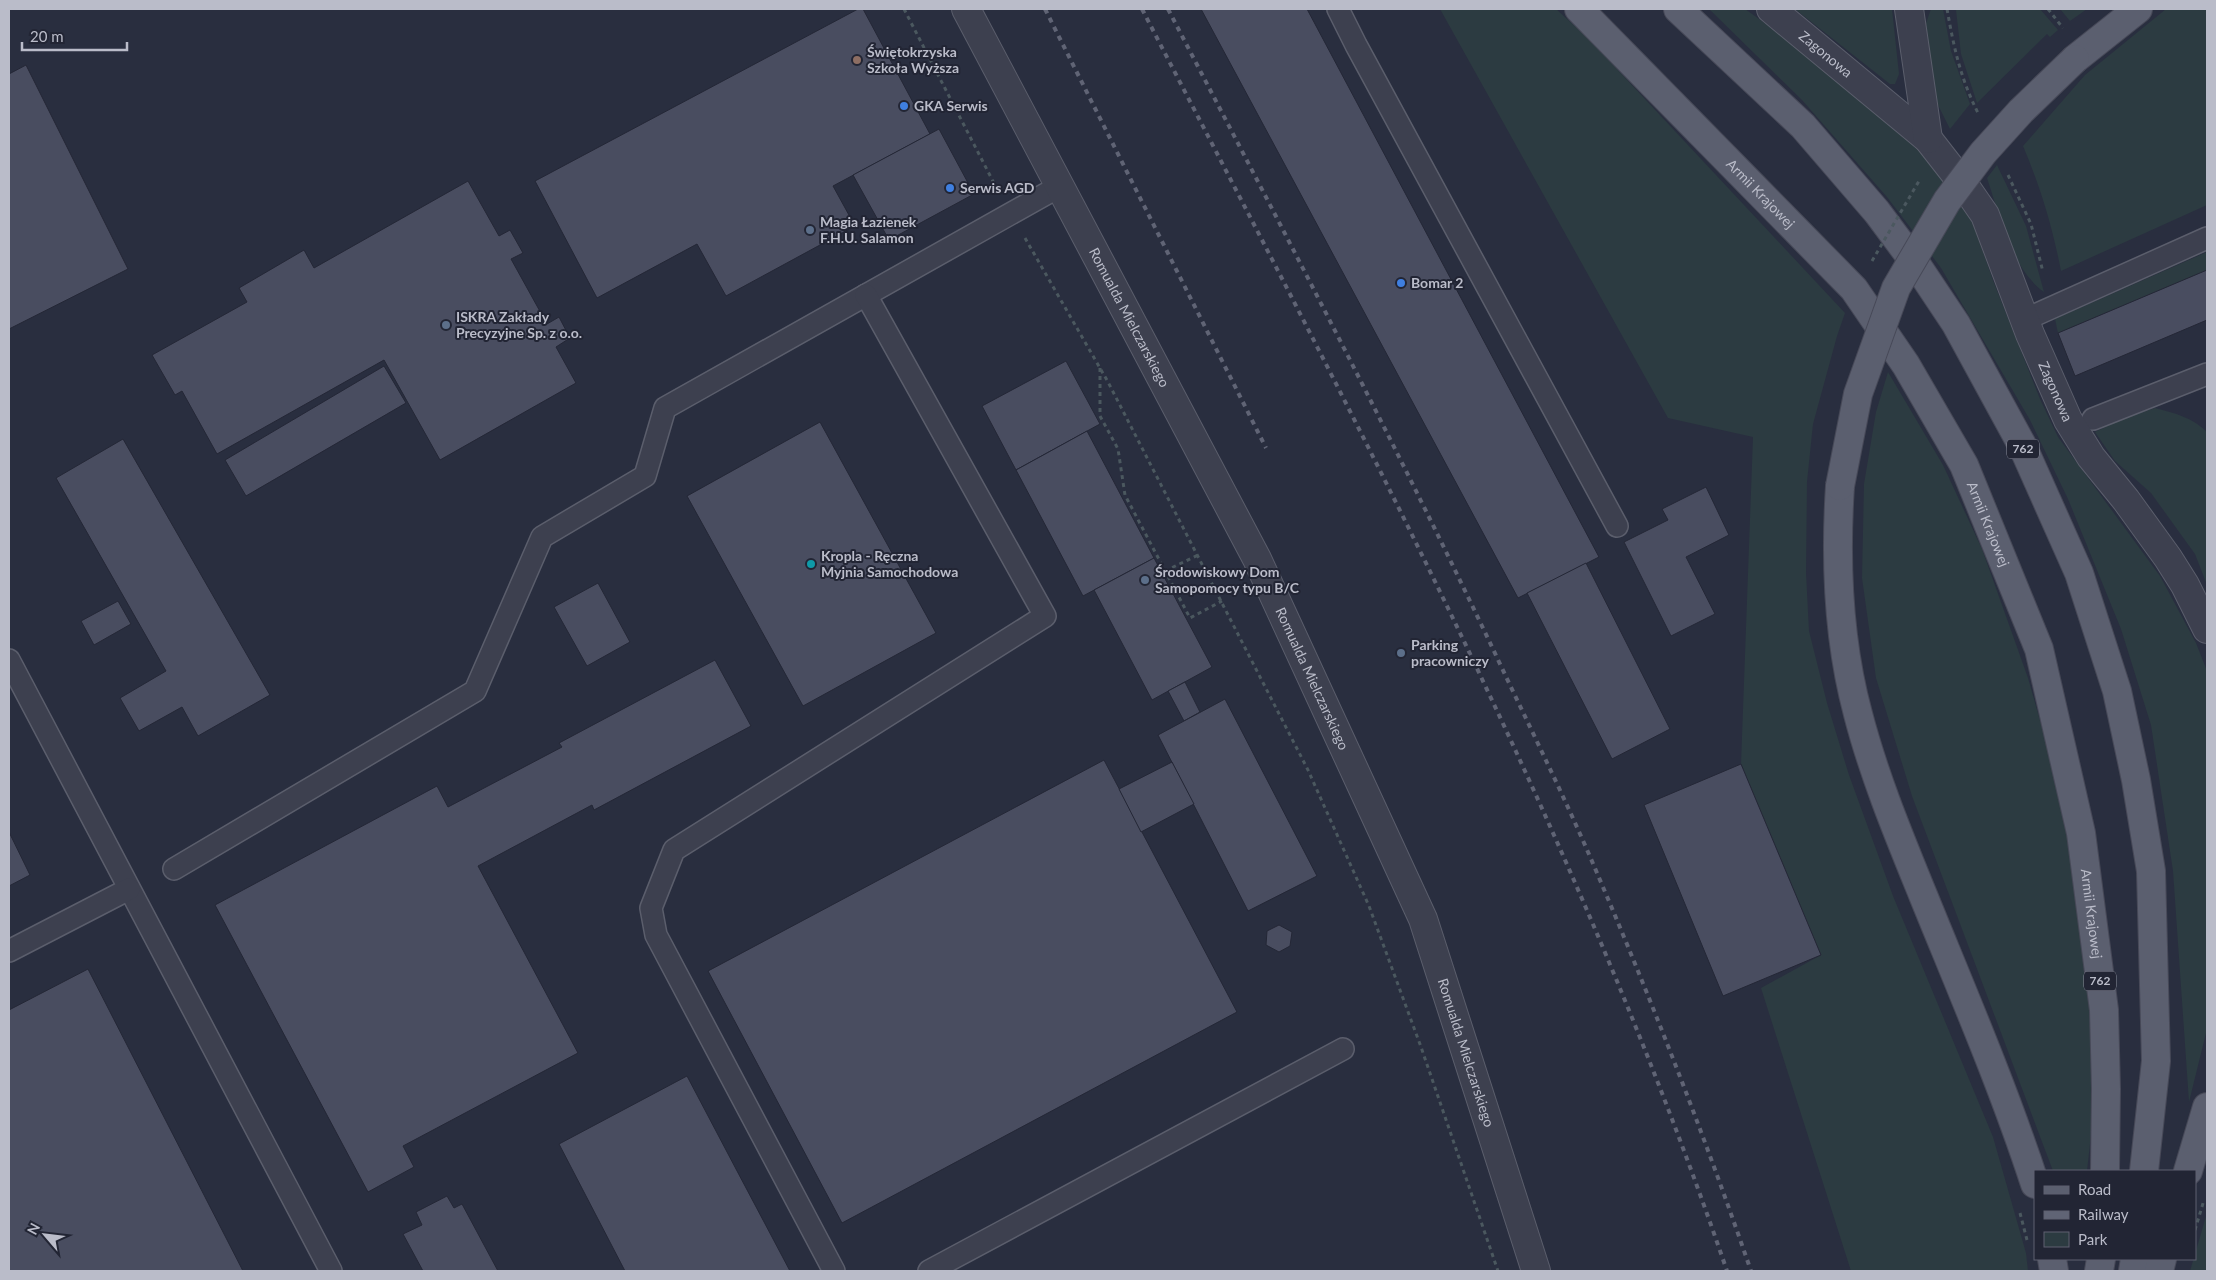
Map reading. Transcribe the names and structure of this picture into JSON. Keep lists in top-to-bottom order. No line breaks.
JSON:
{"streets":{"main road":["Armii Krajowej","762"],"street":["Zagonowa","Romualda Mielczarskiego"]},"places":["Świętokrzyska Szkoła Wyższa","GKA Serwis","Serwis AGD","Magia Łazienek F.H.U. Salamon","Bomar 2","ISKRA Zakłady Precyzyjne Sp. z o.o.","Kropla - Ręczna Myjnia Samochodowa","Środowiskowy Dom Samopomocy typu B/C","Parking pracowniczy"],"legend":["Road","Railway","Park"],"scale_bar":"20 m","north":"top left"}
